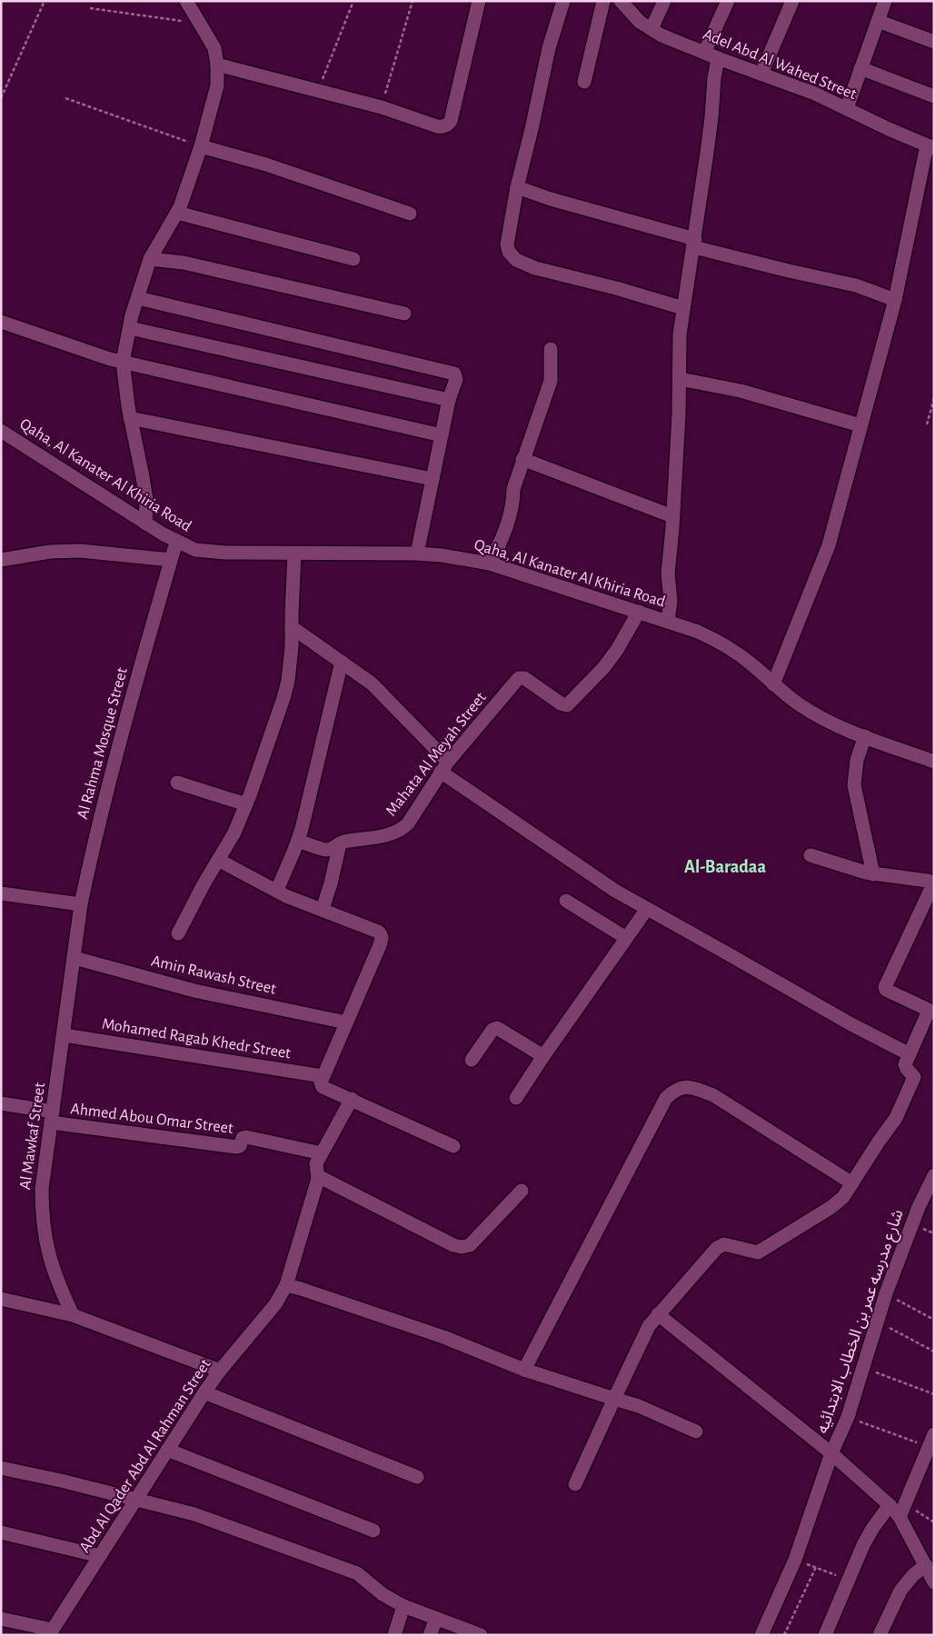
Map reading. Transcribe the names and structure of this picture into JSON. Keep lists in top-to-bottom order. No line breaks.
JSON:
{"streets":{"street":["Adel Abd Al Wahed Street","Qaha, Al Kanater Al Khiria Road","Al Rahma Mosque Street","Mahata Al Meyah Street","Amin Rawash Street","Mohamed Ragab Khedr Street","Ahmed Abou Omar Street","Al Mawkaf Street","شارع مدرسه عمر بن الخطاب الابتدائيه","Abd Al Qader Abd Al Rahman Street"]},"crossings":[["Qaha, Al Kanater Al Khiria Road","Al Rahma Mosque Street"],["Qaha, Al Kanater Al Khiria Road","Mahata Al Meyah Street"],["Al Rahma Mosque Street","Amin Rawash Street"],["Al Rahma Mosque Street","Al Mawkaf Street"],["Amin Rawash Street","Al Mawkaf Street"],["Mohamed Ragab Khedr Street","Al Mawkaf Street"],["Ahmed Abou Omar Street","Al Mawkaf Street"],["Ahmed Abou Omar Street","Abd Al Qader Abd Al Rahman Street"]],"districts":["Al-Baradaa"]}
